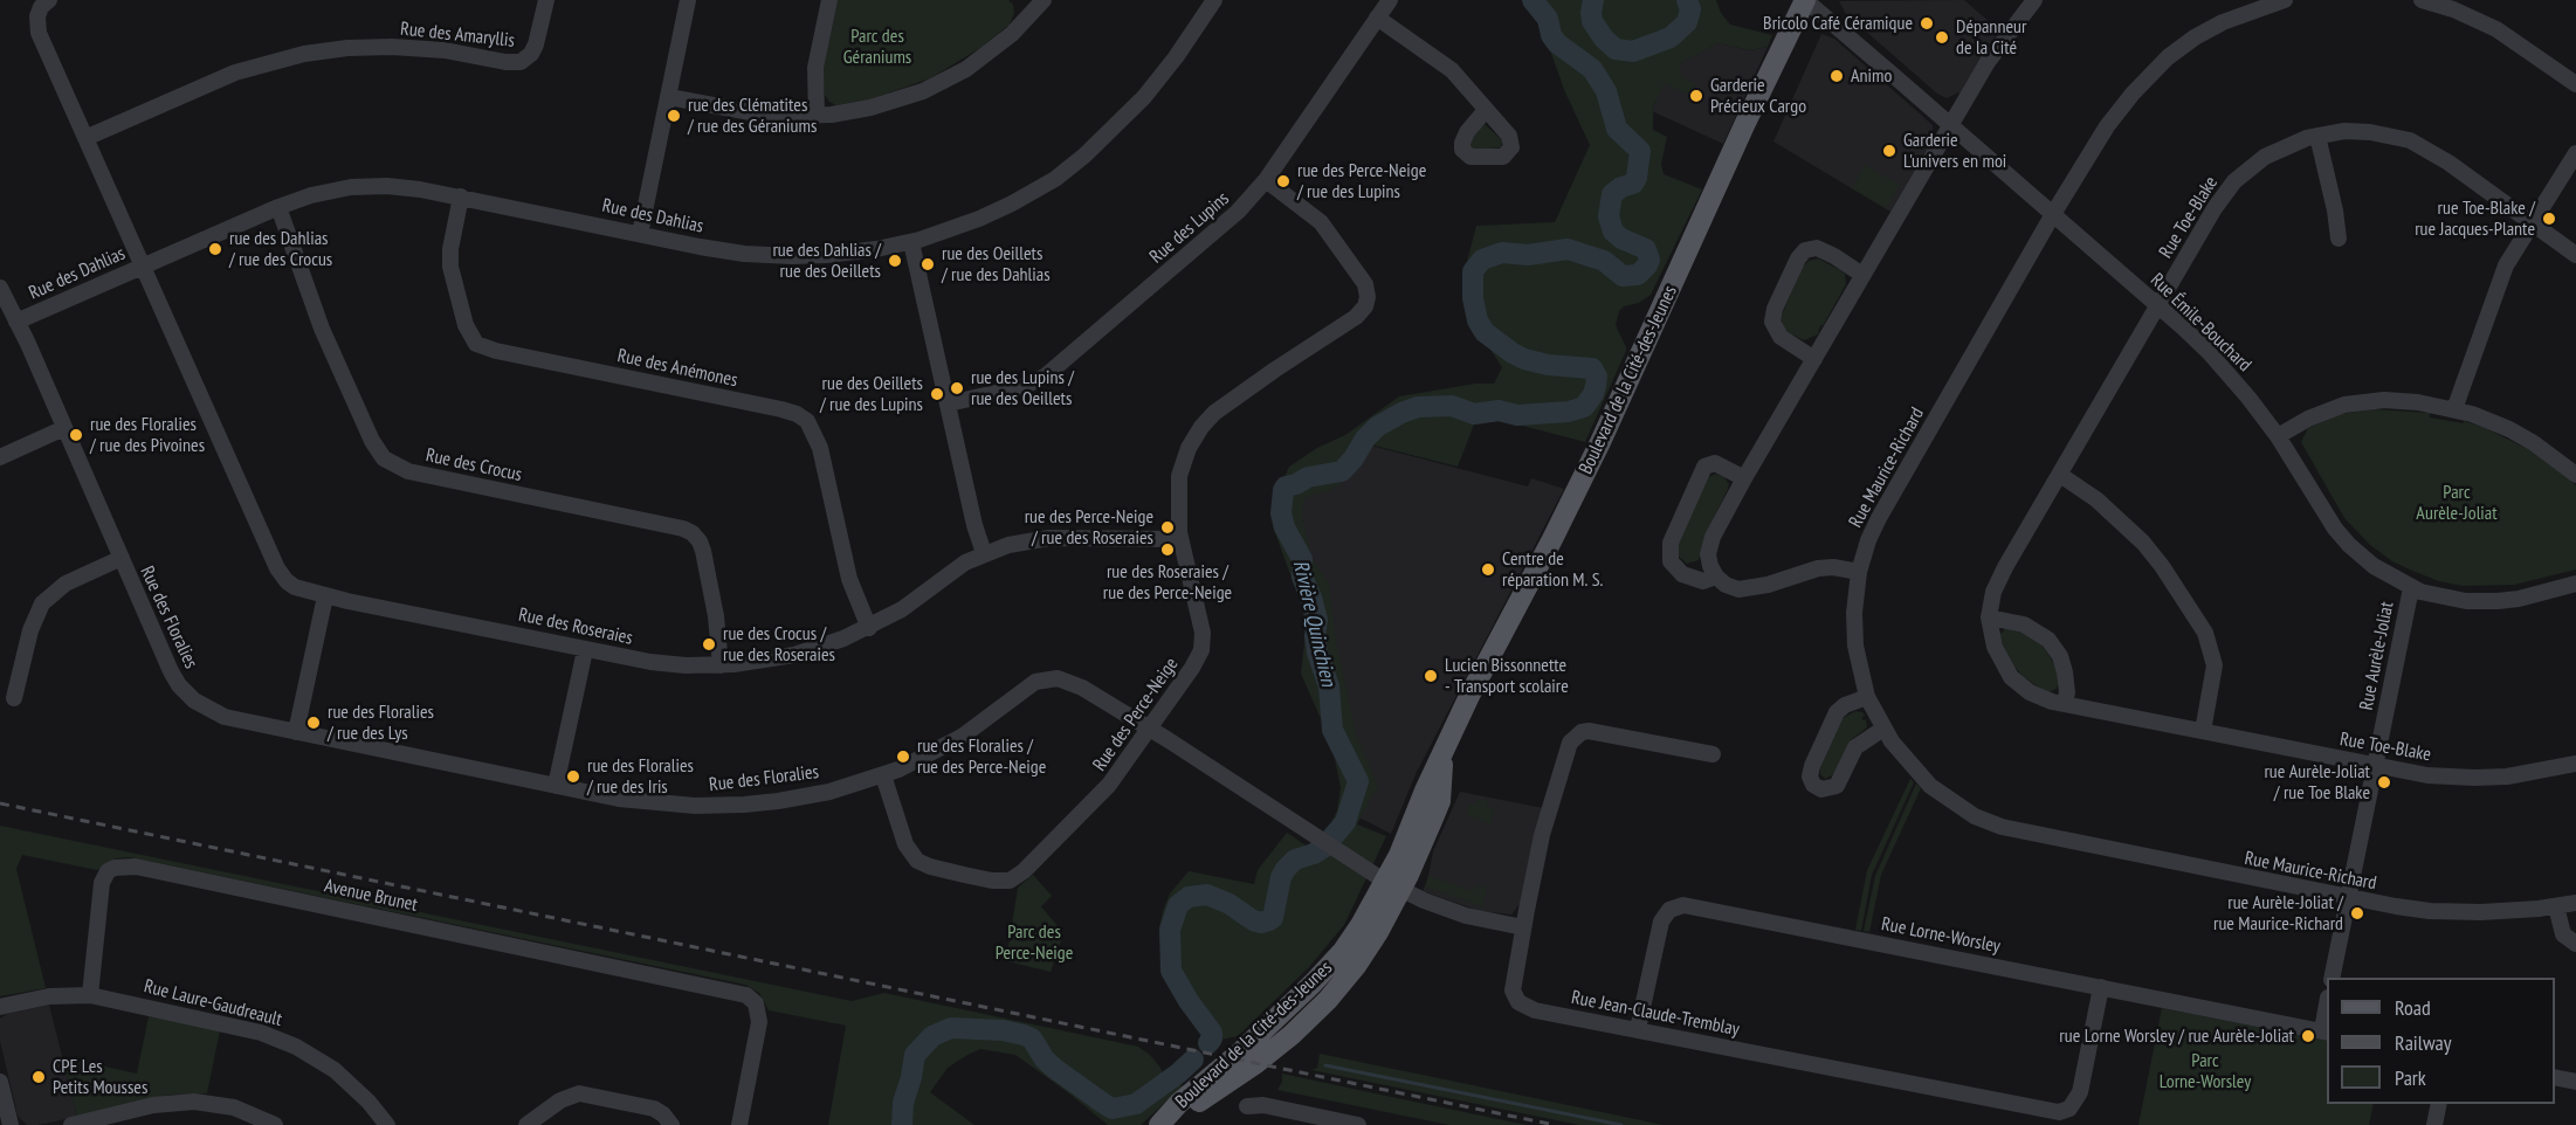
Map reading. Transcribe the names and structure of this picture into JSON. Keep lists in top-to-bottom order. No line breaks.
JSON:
{"streets":{"main road":["Boulevard de la Cité-des-Jeunes"],"street":["Rue des Amaryllis","Rue des Dahlias","Rue Toe-Blake","Rue des Lupins","Rue Émile-Bouchard","Rue des Anémones","Rue des Crocus","Rue Maurice-Richard","Rue des Floralies","Rue des Roseraies","Rue Aurèle-Joliat","Rue des Perce-Neige","Avenue Brunet","Rue Lorne-Worsley","Rue Laure-Gaudreault","Rue Jean-Claude-Tremblay"]},"crossings":[["Rue des Amaryllis","Rue des Roseraies"],["Rue des Dahlias","Rue des Anémones"],["Rue des Dahlias","Rue des Crocus"],["Rue des Dahlias","Rue des Floralies"],["Rue des Dahlias","Rue des Roseraies"],["Rue Toe-Blake","Rue Émile-Bouchard"],["Rue Toe-Blake","Rue Aurèle-Joliat"],["Rue des Lupins","Rue des Perce-Neige"],["Rue Émile-Bouchard","Boulevard de la Cité-des-Jeunes"],["Rue Émile-Bouchard","Rue Maurice-Richard"],["Rue Émile-Bouchard","Rue Aurèle-Joliat"],["Rue des Anémones","Rue des Roseraies"],["Boulevard de la Cité-des-Jeunes","Rue des Floralies"],["Rue des Crocus","Rue des Roseraies"],["Rue Maurice-Richard","Rue Aurèle-Joliat"],["Rue des Floralies","Rue des Perce-Neige"],["Rue des Floralies","Rue Jean-Claude-Tremblay"],["Rue des Roseraies","Rue des Perce-Neige"],["Avenue Brunet","Rue Laure-Gaudreault"],["Rue Lorne-Worsley","Rue Jean-Claude-Tremblay"]],"water":["Rivière Quinchien"],"parks":["Parc des Géraniums","Parc Aurèle-Joliat","Parc des Perce-Neige","Parc Lorne-Worsley"],"places":["Bricolo Café Céramique","Dépanneur de la Cité","Animo","Garderie Précieux Cargo","rue des Clématites / rue des Géraniums","Garderie L'univers en moi","rue des Perce-Neige / rue des Lupins","rue Toe-Blake / rue Jacques-Plante","rue des Dahlias / rue des Crocus","rue des Dahlias / rue des Oeillets","rue des Oeillets / rue des Dahlias","rue des Lupins / rue des Oeillets","rue des Oeillets / rue des Lupins","rue des Floralies / rue des Pivoines","rue des Perce-Neige / rue des Roseraies","rue des Roseraies / rue des Perce-Neige","Centre de réparation M. S.","rue des Crocus / rue des Roseraies","Lucien Bissonnette - Transport scolaire","rue des Floralies / rue des Lys","rue des Floralies / rue des Perce-Neige","rue des Floralies / rue des Iris","rue Aurèle-Joliat / rue Toe Blake","rue Aurèle-Joliat / rue Maurice-Richard","rue Lorne Worsley / rue Aurèle-Joliat","CPE Les Petits Mousses"],"legend":["Road","Railway","Park"]}
